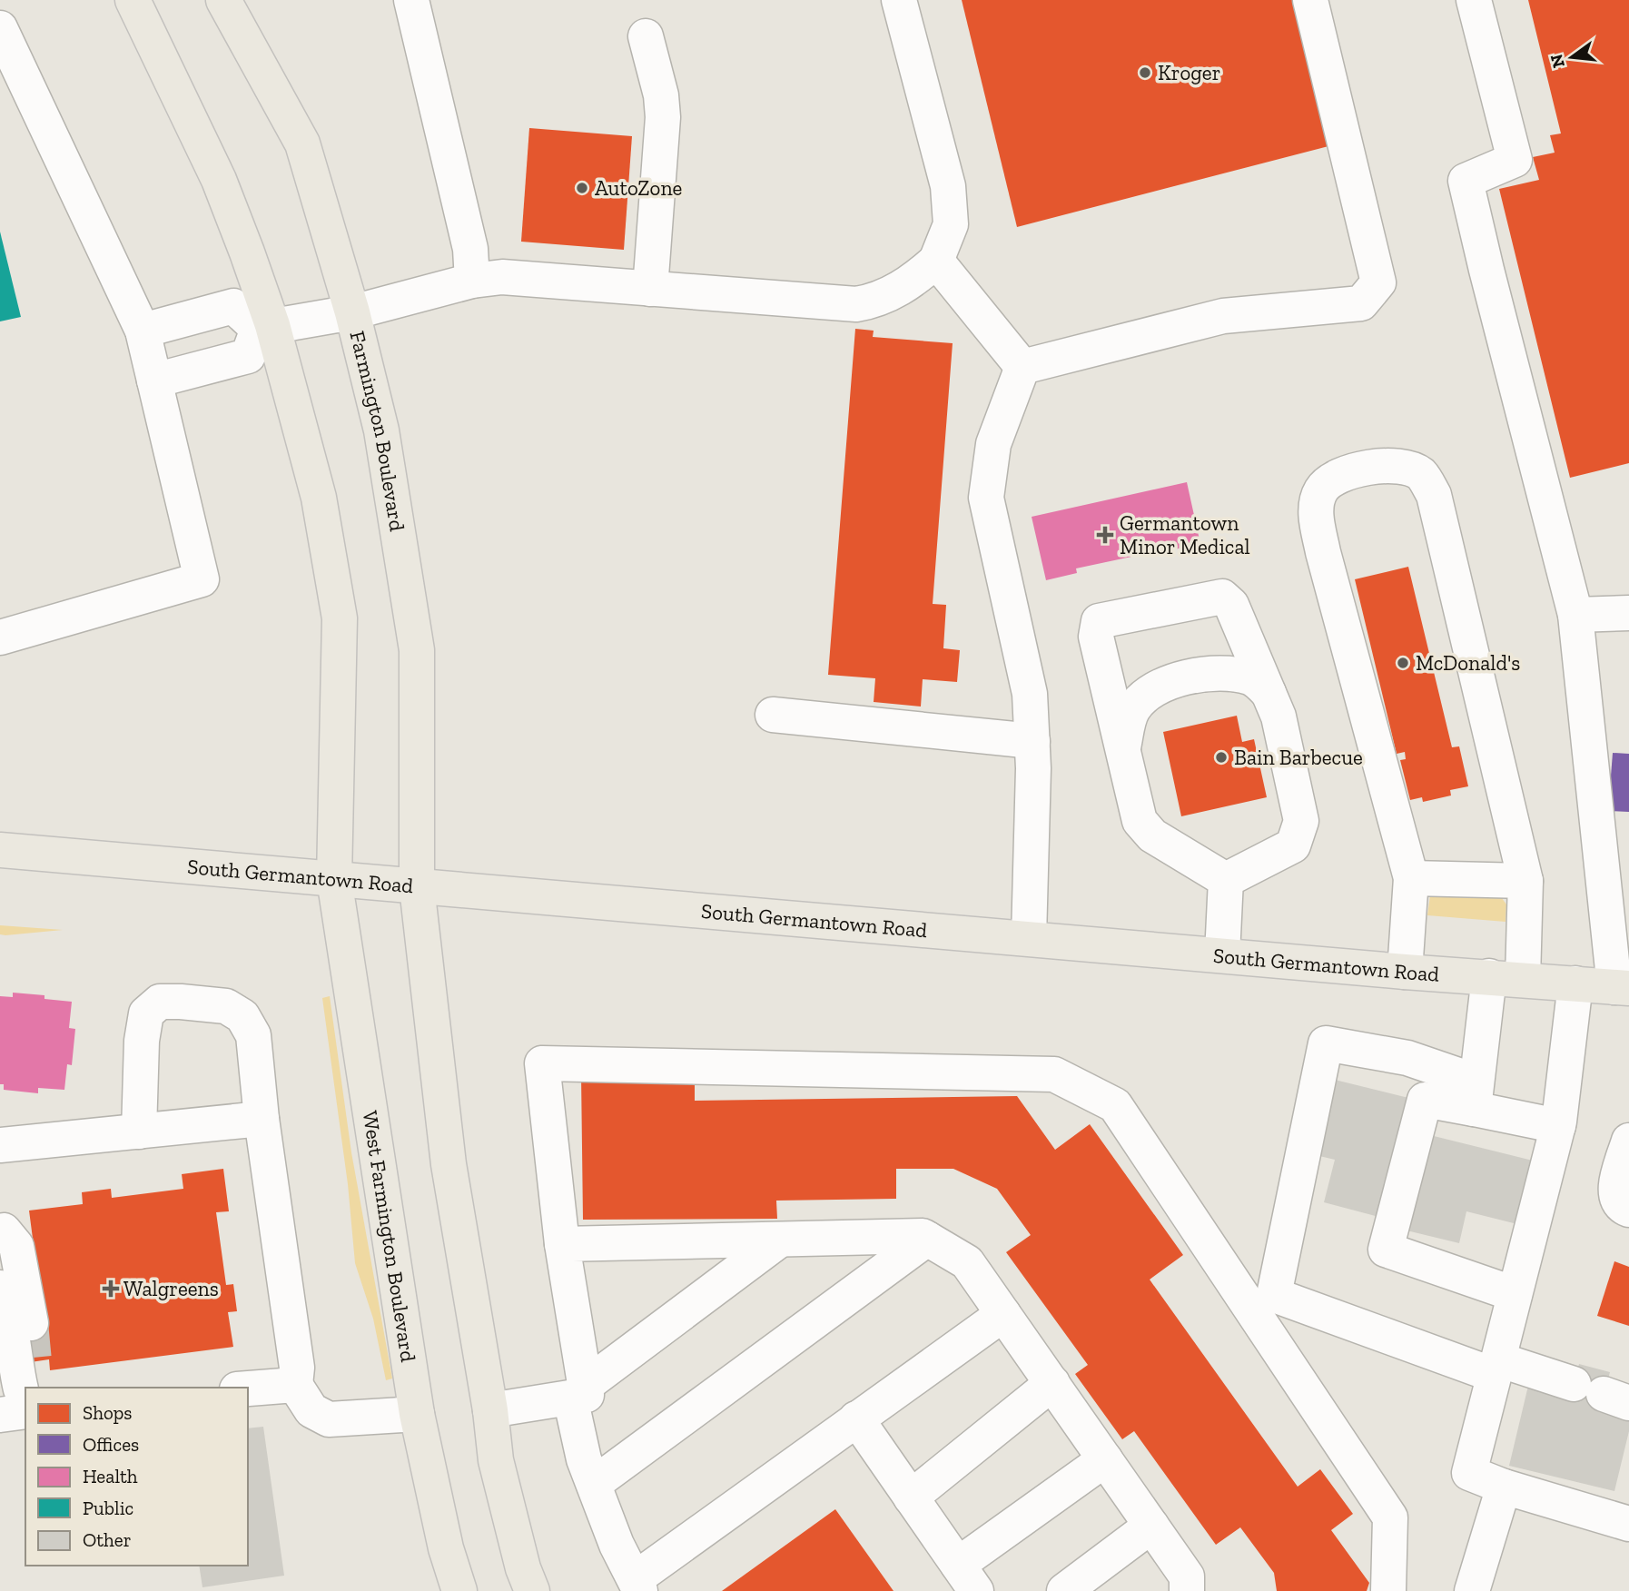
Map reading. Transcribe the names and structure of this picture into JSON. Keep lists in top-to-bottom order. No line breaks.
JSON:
{"streets":{"main road":["Farmington Boulevard","South Germantown Road","West Farmington Boulevard"]},"crossings":[["Farmington Boulevard","South Germantown Road"],["South Germantown Road","West Farmington Boulevard"]],"places":{"other":["Kroger","AutoZone","McDonald's","Bain Barbecue"],"health":["Germantown Minor Medical","Walgreens"]},"legend":["Shops","Offices","Health","Public","Other"],"north":"left"}
